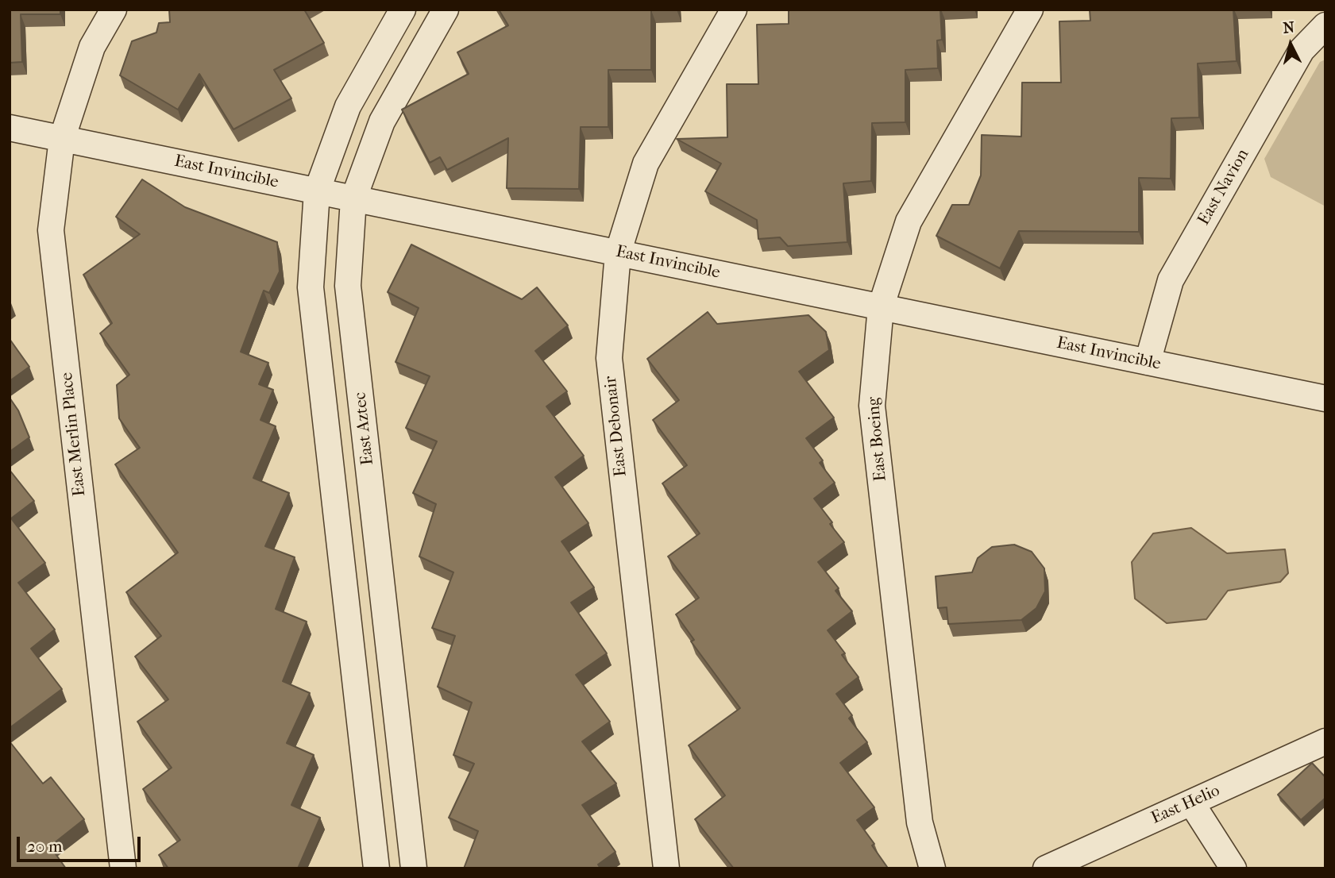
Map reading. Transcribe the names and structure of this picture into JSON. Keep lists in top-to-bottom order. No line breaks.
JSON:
{"streets":{"lane":["East Invincible","East Navion","East Debonair","East Aztec","East Merlin Place","East Boeing","East Helio"]},"crossings":[["East Invincible","East Navion"],["East Invincible","East Debonair"],["East Invincible","East Aztec"],["East Invincible","East Merlin Place"],["East Invincible","East Boeing"]],"scale_bar":"20 m","north":"top"}
